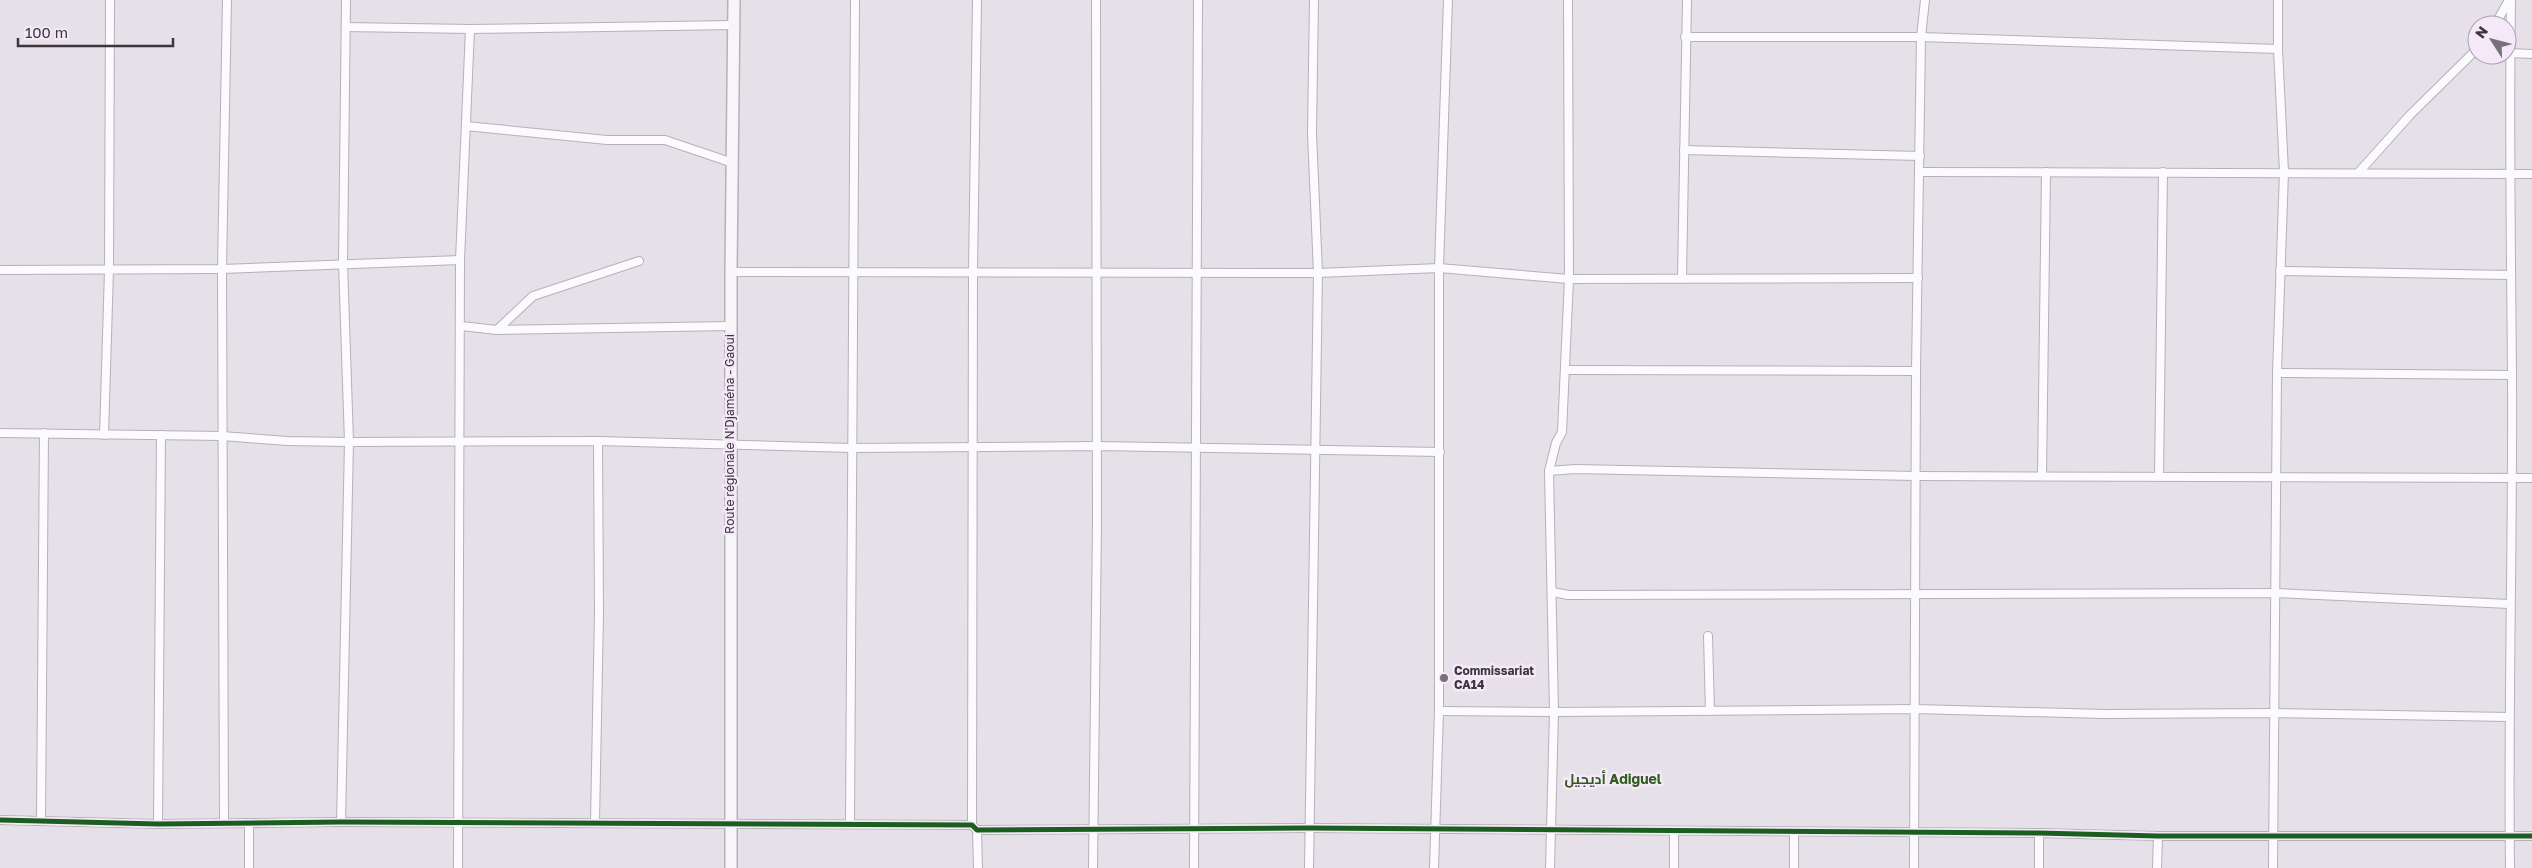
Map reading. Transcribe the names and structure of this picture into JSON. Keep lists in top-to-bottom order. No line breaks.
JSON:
{"streets":{"street":["Route régionale N'Djaména - Gaoui"]},"districts":["أديجيل Adiguel"],"places":["Commissariat CA14"],"scale_bar":"100 m","north":"top left"}
